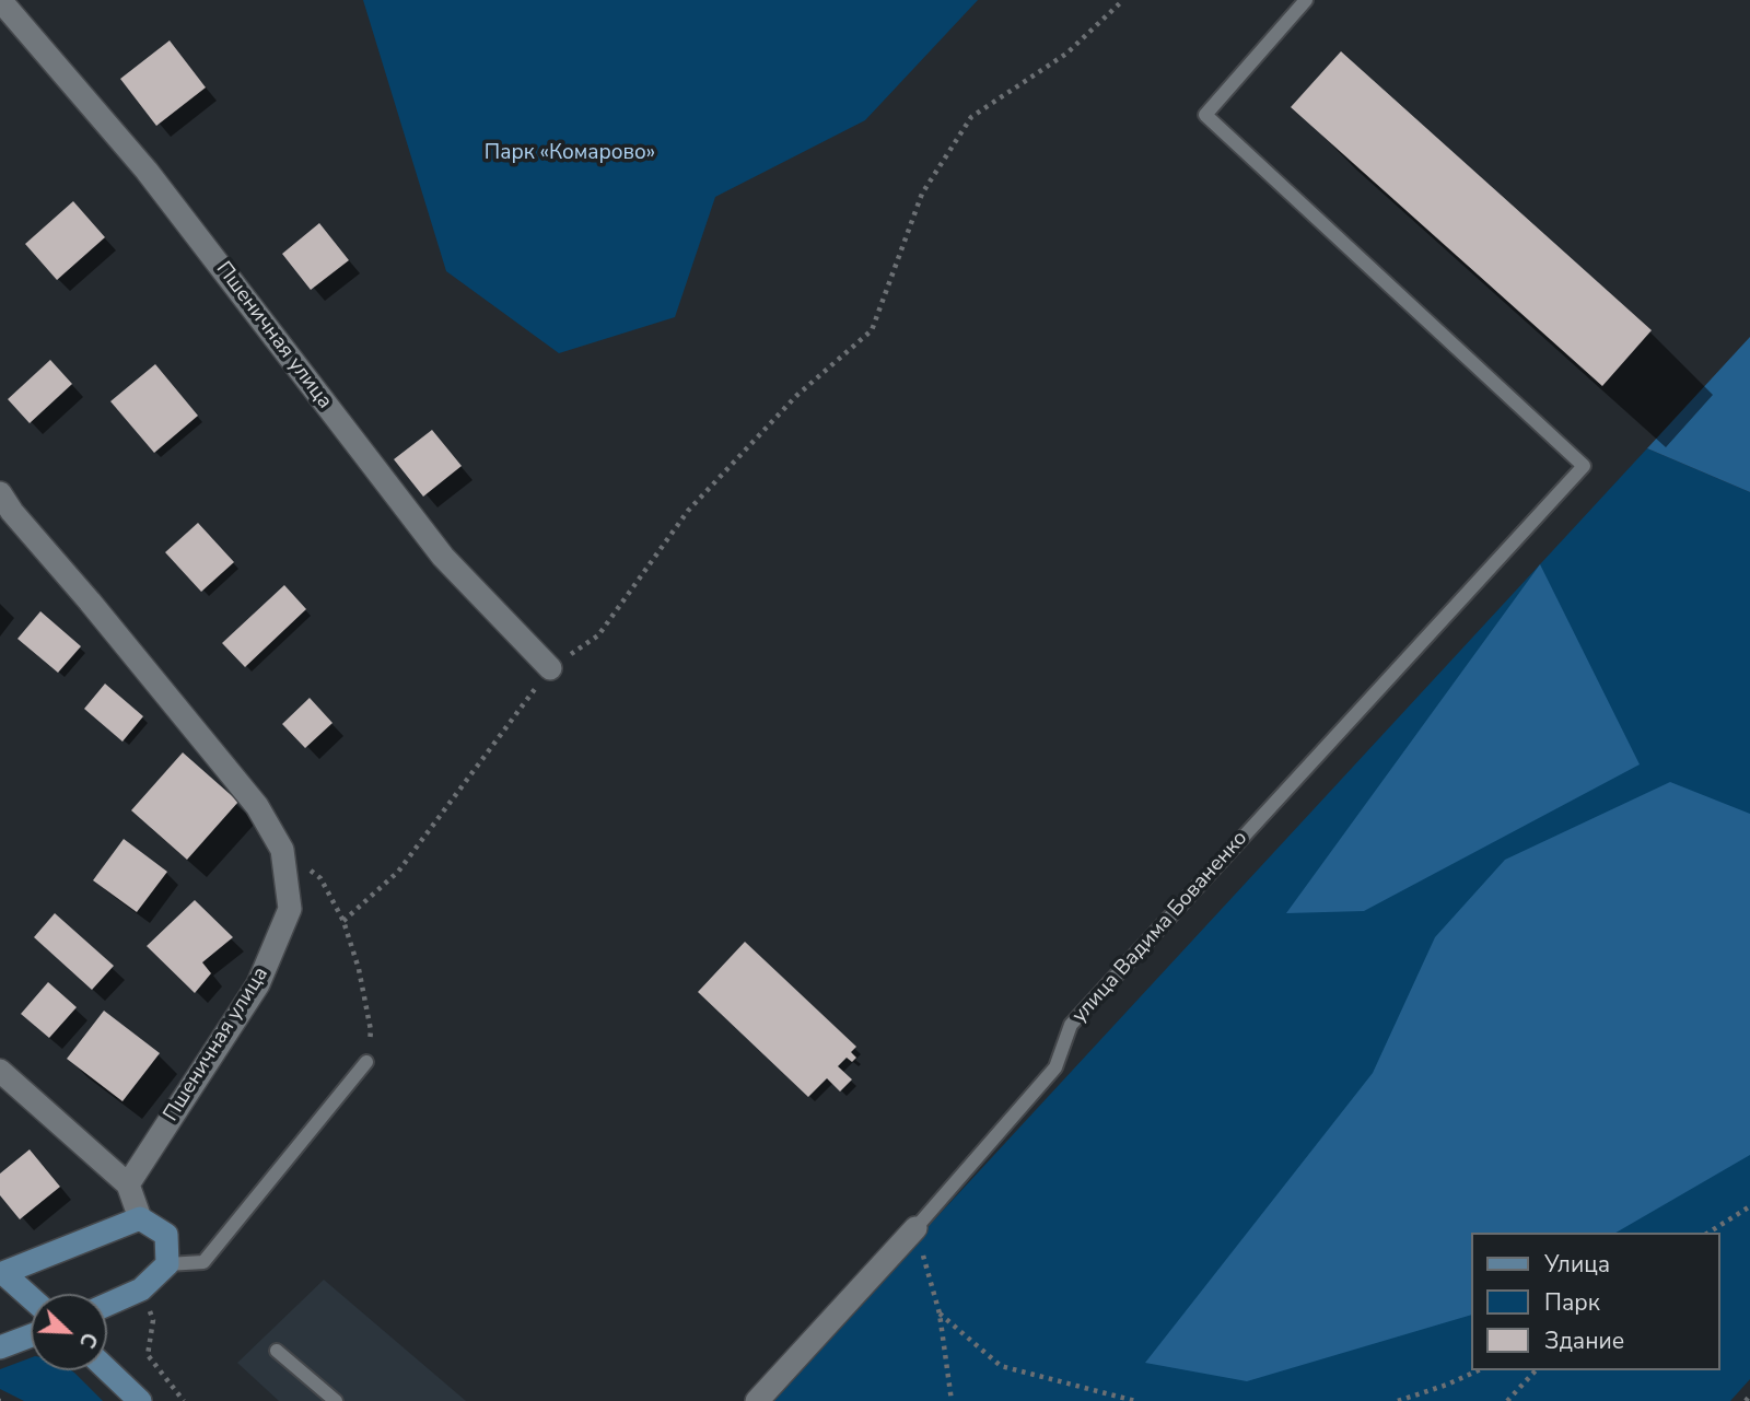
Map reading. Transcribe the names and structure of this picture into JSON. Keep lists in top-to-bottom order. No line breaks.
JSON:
{"streets":{"street":["Пшеничная улица","улица Вадима Бованенко"]},"parks":["Парк «Комарово»"],"legend":["Улица","Парк","Здание"],"north":"bottom right"}
